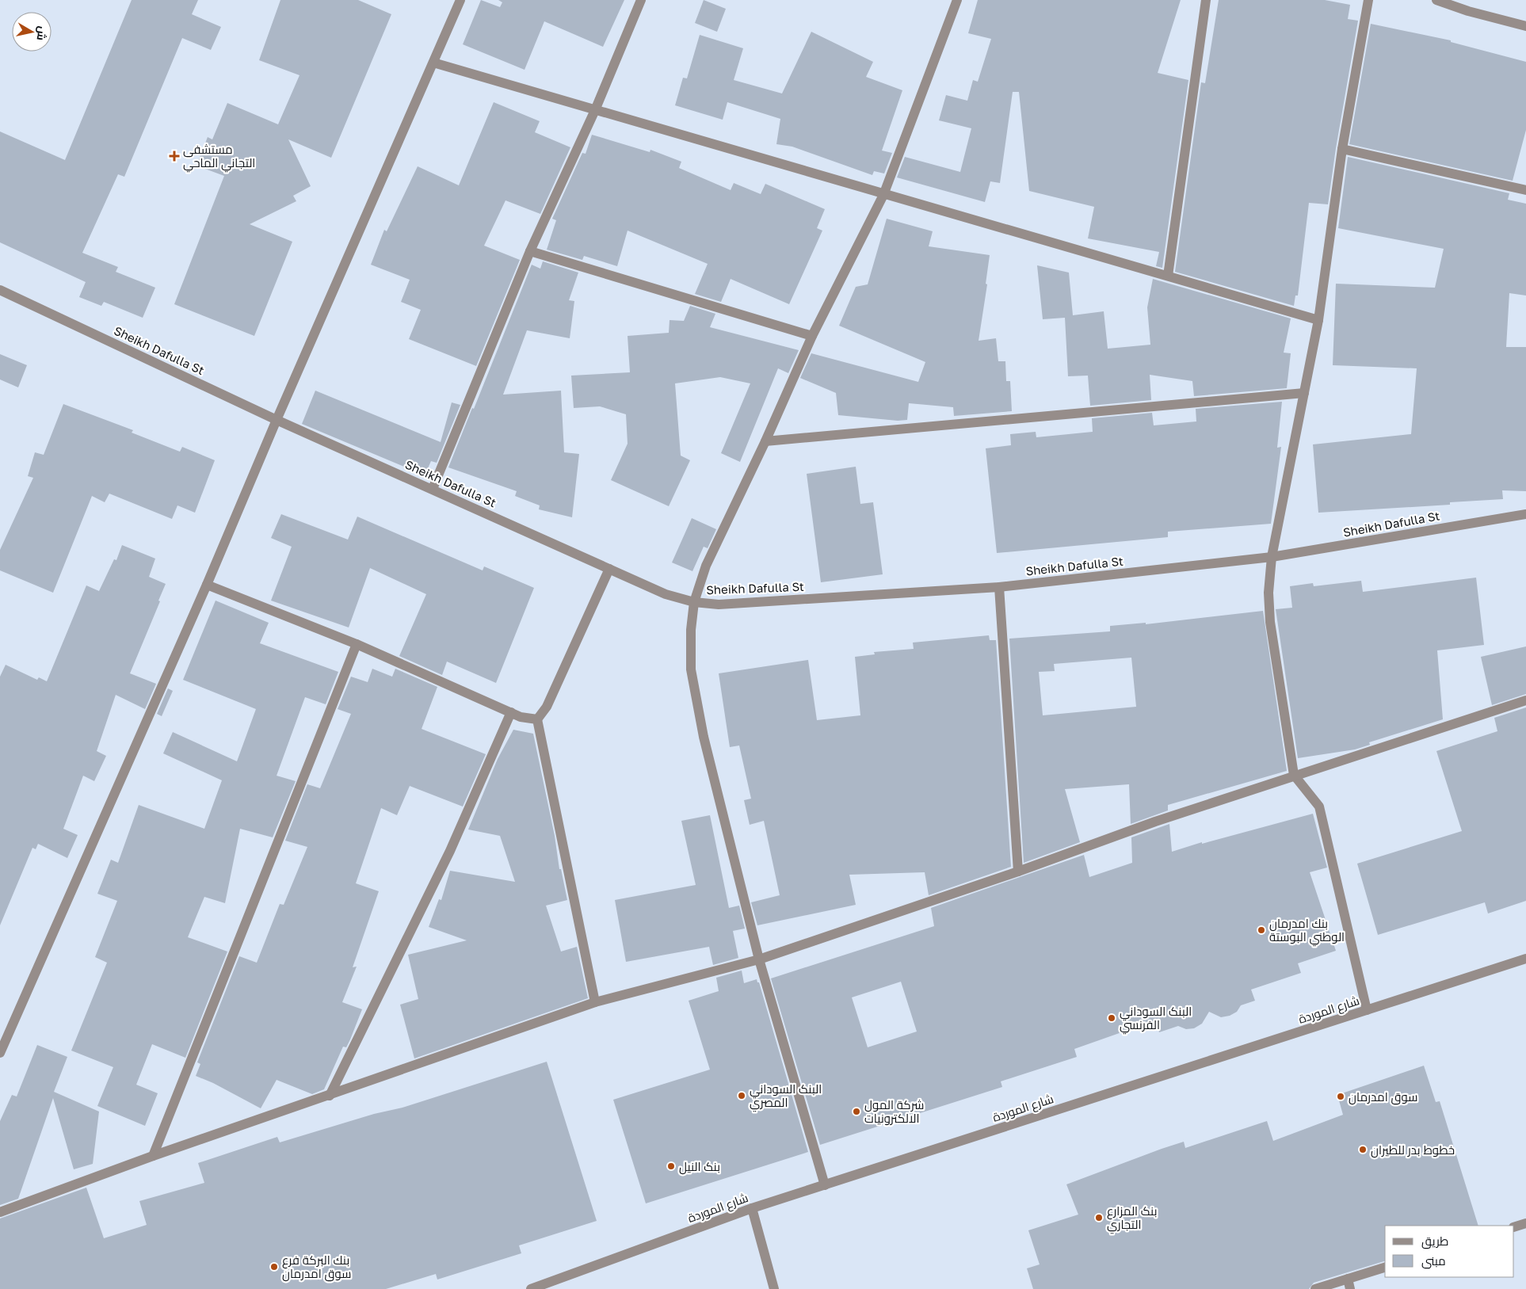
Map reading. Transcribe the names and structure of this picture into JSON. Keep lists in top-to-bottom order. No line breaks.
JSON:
{"streets":{"street":["Sheikh Dafulla St","شارع الموردة"]},"places":{"health":["مستشفى التجاني الماحي"],"other":["بنك امدرمان الوطني البوستة","البنک السوداني الفرنسي","البنک السوداني المصري","سوق امدرمان","شركة المول الالكترونيات","خطوط بدر للطيران","بنک النيل","بنک المزارع التجاري","بنك البركة فرع سوق امدرمان"]},"legend":["طريق","مبنى"],"north":"right"}
